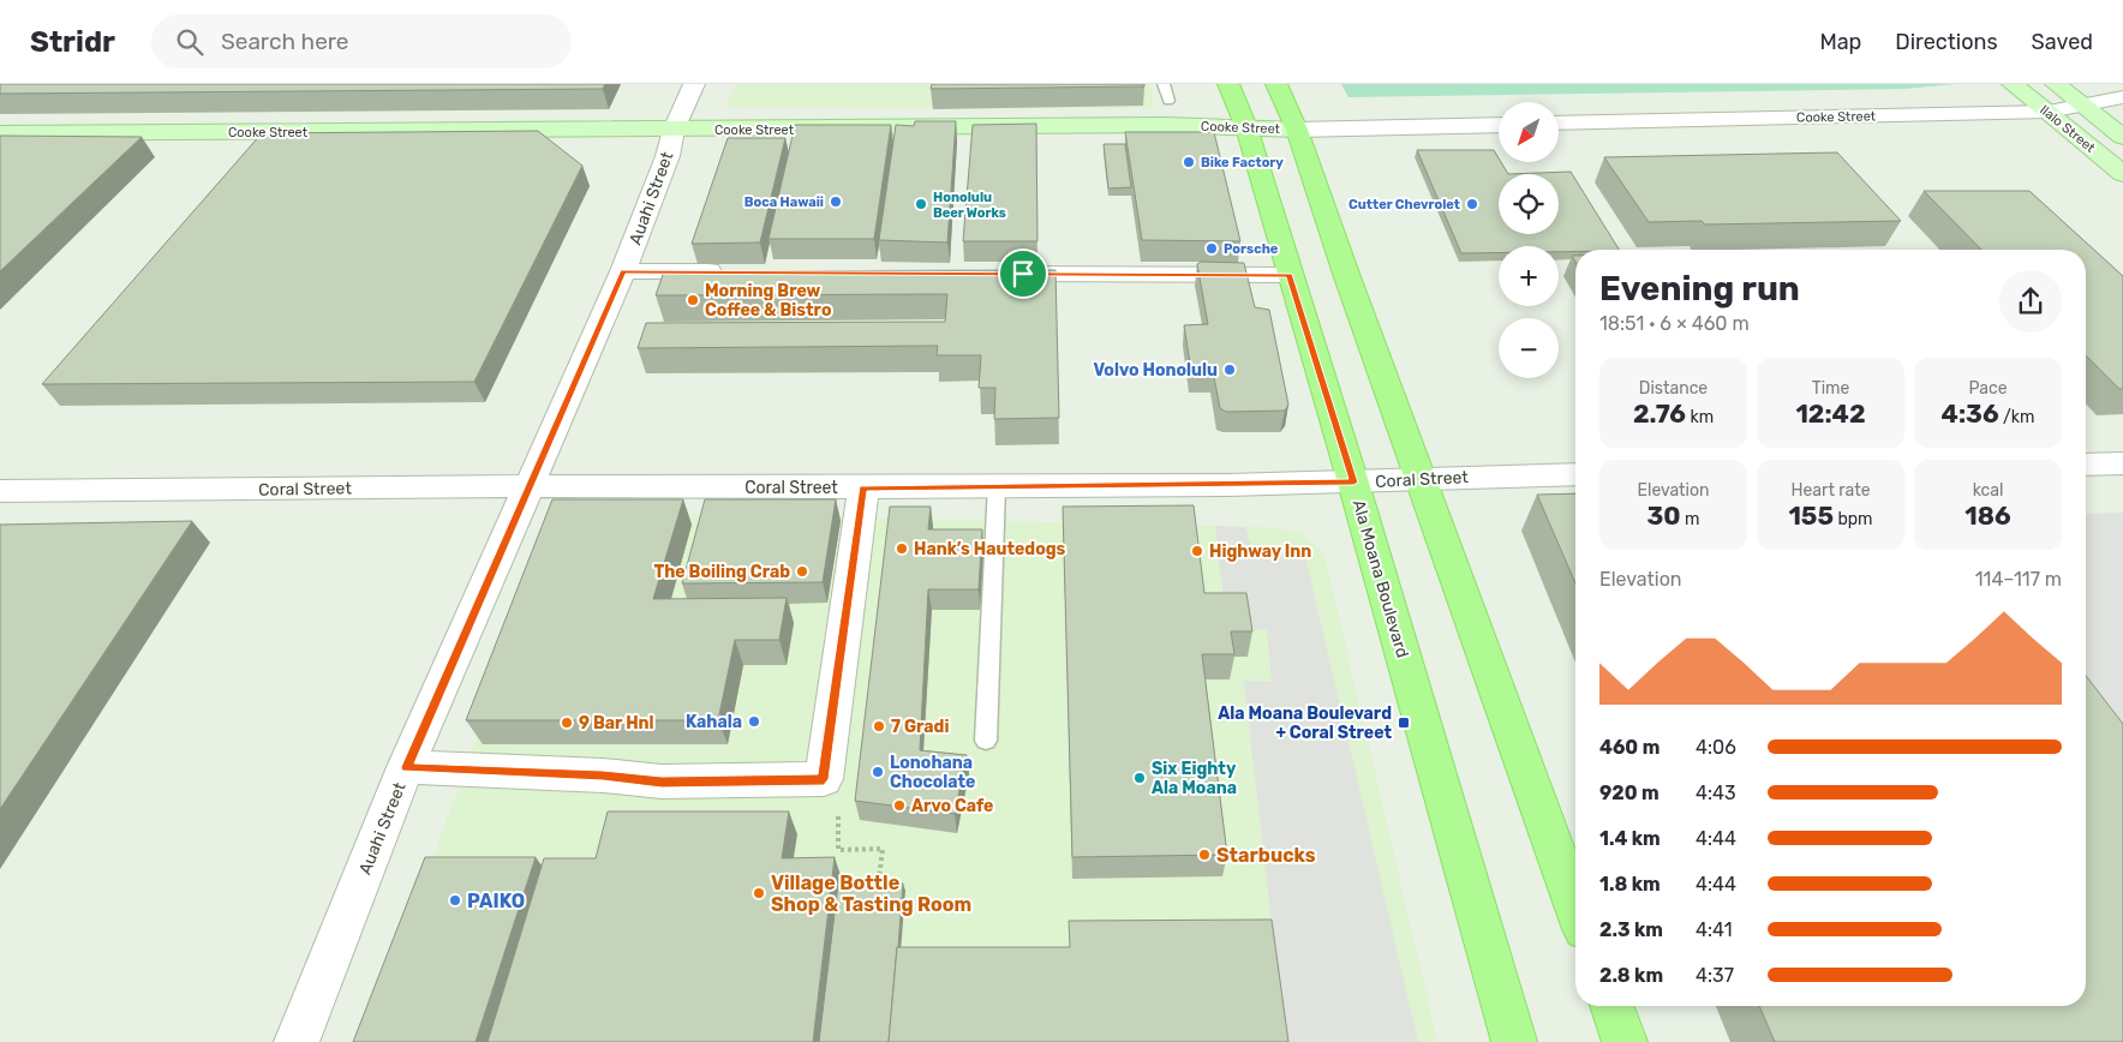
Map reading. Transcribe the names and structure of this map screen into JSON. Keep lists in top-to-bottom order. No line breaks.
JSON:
{"streets":{"main road":["Ala Moana Boulevard"],"street":["Cooke Street","Ilalo Street","Auahi Street","Coral Street"]},"crossings":[["Cooke Street","Ilalo Street"],["Cooke Street","Auahi Street"],["Cooke Street","Ala Moana Boulevard"],["Auahi Street","Coral Street"],["Coral Street","Ala Moana Boulevard"]],"places":{"other":["Bike Factory","Boca Hawaii","Honolulu Beer Works","Cutter Chevrolet","Porsche","Morning Brew Coffee & Bistro","Volvo Honolulu","Hank’s Hautedogs","Highway Inn","The Boiling Crab","Kahala","9 Bar Hnl","7 Gradi","Lonohana Chocolate","Six Eighty Ala Moana","Arvo Cafe","Starbucks","Village Bottle Shop & Tasting Room","PAIKO"],"transit":["Ala Moana Boulevard + Coral Street"]},"north":"bottom left","page":{"header":"Stridr","search":"Search here","nav":["Map","Directions","Saved"],"map_buttons":["+","−"],"heading":["Evening run","18:51 · 6 × 460 m"],"stats":[["Distance","2.76 km"],["Time","12:42"],["Pace","4:36 /km"],["Elevation","30 m"],["Heart rate","155 bpm"],["kcal","186"]],"chart":["Elevation","114–117 m"],"list":[{"name":"460 m","note":"4:06"},{"name":"920 m","note":"4:43"},{"name":"1.4 km","note":"4:44"},{"name":"1.8 km","note":"4:44"},{"name":"2.3 km","note":"4:41"},{"name":"2.8 km","note":"4:37"}]}}
